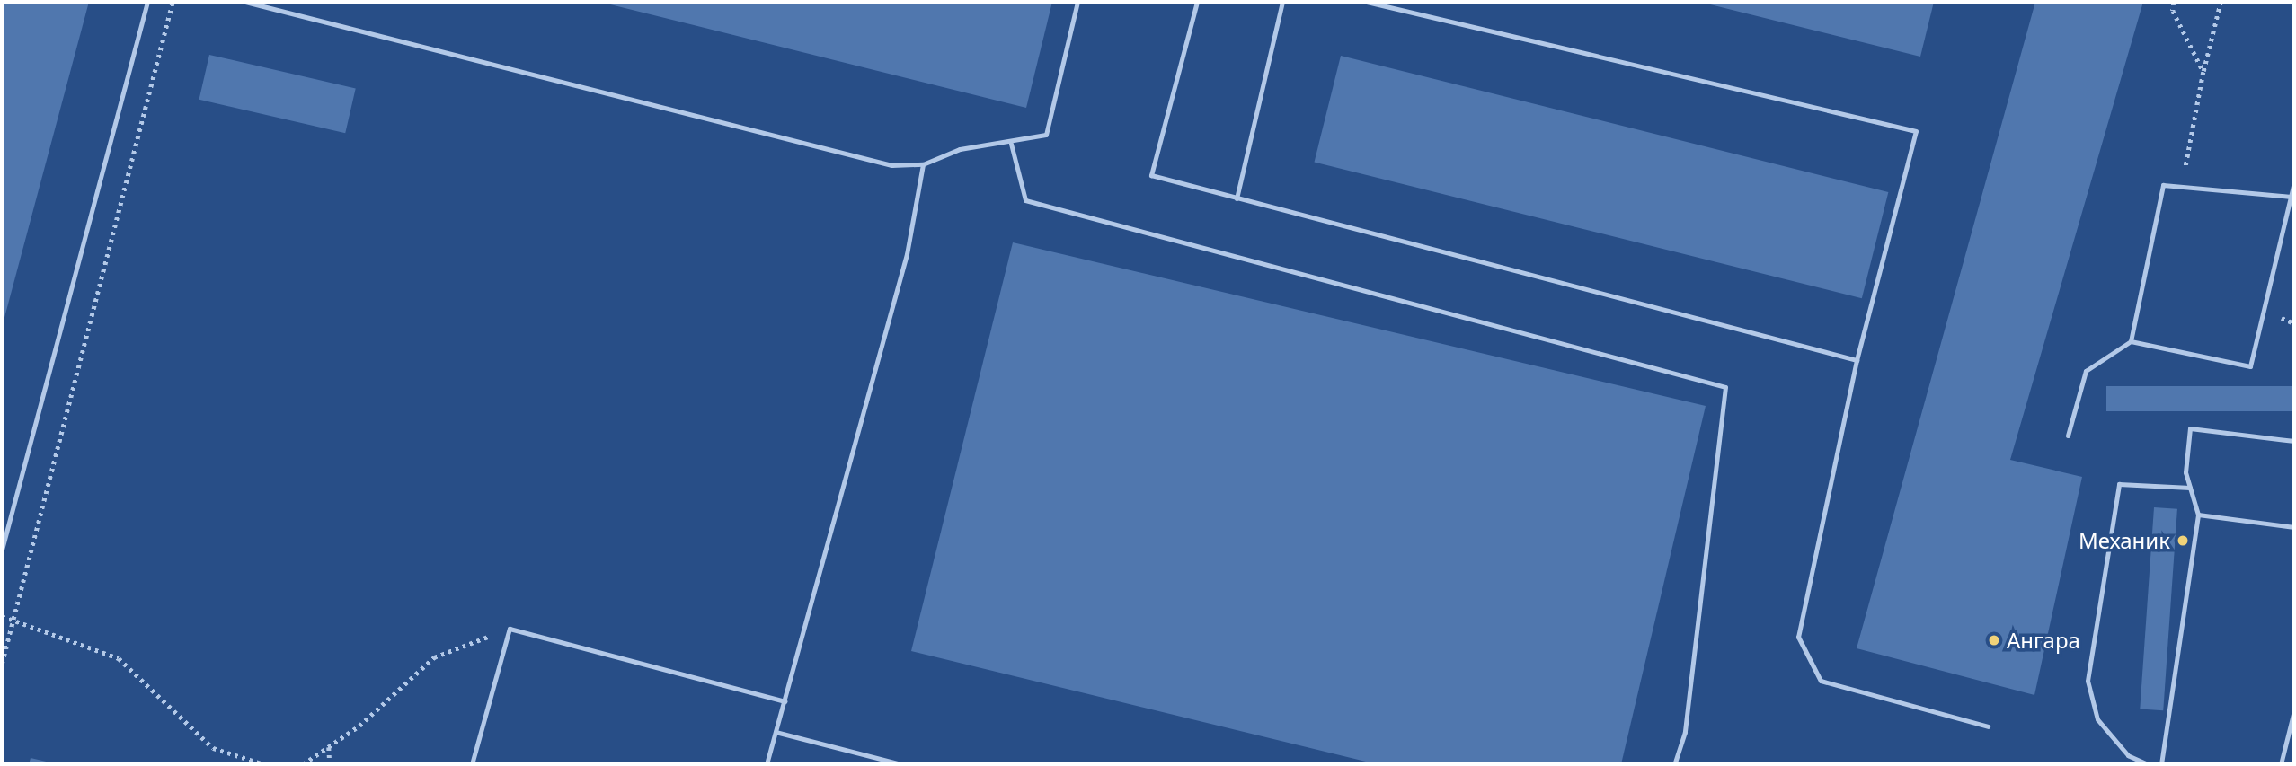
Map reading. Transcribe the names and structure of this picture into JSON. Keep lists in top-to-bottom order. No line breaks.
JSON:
{"places":["Механик","Ангара"]}
